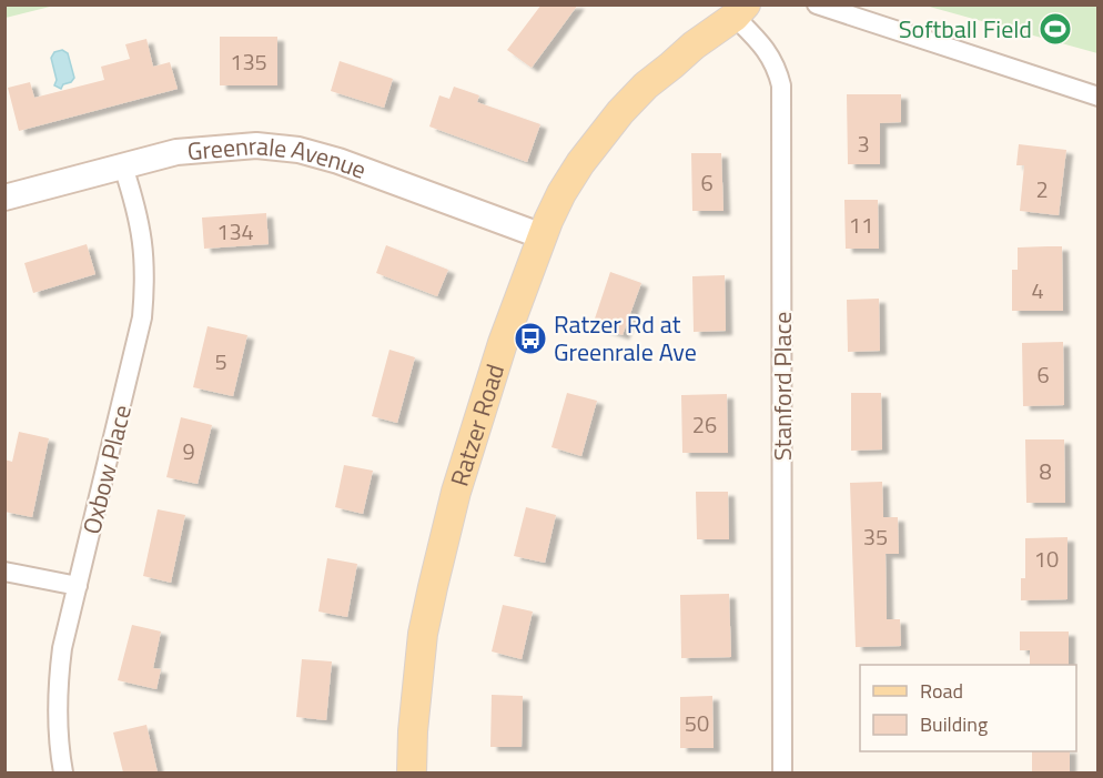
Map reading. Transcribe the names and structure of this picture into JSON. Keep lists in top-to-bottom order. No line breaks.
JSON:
{"streets":{"main road":["Ratzer Road"],"street":["Greenrale Avenue","Stanford Place","Oxbow Place"]},"crossings":[["Greenrale Avenue","Ratzer Road"],["Greenrale Avenue","Oxbow Place"],["Stanford Place","Ratzer Road"]],"places":{"sports":["Softball Field"],"bus stop":["Ratzer Rd at Greenrale Ave"]},"house_numbers":["135","3","6","2","11","134","4","5","6","26","9","8","35","10","50"],"legend":["Road","Building"]}
